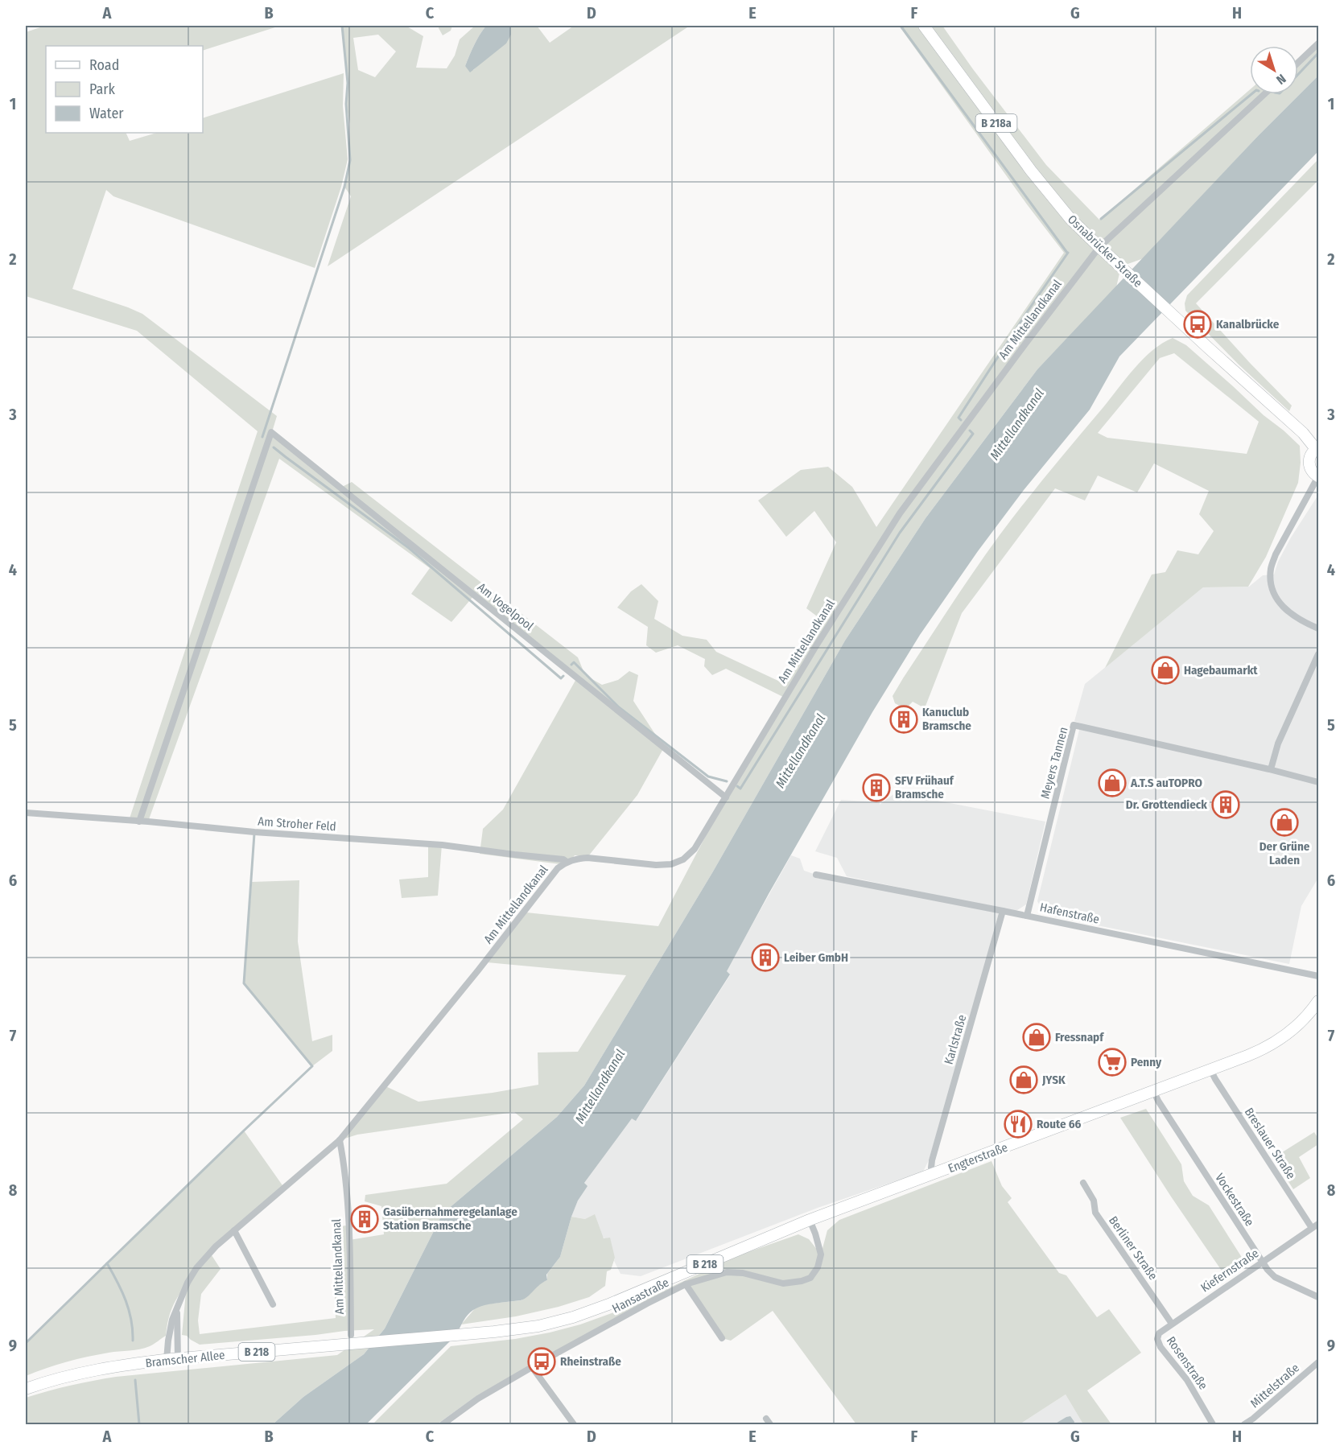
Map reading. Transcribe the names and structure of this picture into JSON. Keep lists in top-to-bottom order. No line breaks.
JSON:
{"streets":{"main road":["B 218a","Osnabrücker Straße","Engterstraße","B 218","Bramscher Allee"],"street":["Am Mittellandkanal","Am Vogelpool","Meyers Tannen","Am Stroher Feld","Hafenstraße","Karlstraße","Breslauer Straße","Vockestraße","Berliner Straße","Kiefernstraße","Hansastraße","Rosenstraße","Mittelstraße"]},"crossings":[["Osnabrücker Straße","Am Mittellandkanal"],["Am Mittellandkanal","Am Vogelpool"],["Am Mittellandkanal","Am Stroher Feld"],["Am Mittellandkanal","Engterstraße"],["Am Mittellandkanal","Bramscher Allee"],["Am Vogelpool","Am Stroher Feld"],["Meyers Tannen","Hafenstraße"],["Hafenstraße","Karlstraße"],["Karlstraße","Engterstraße"],["Breslauer Straße","Engterstraße"],["Breslauer Straße","Kiefernstraße"],["Engterstraße","Vockestraße"],["Engterstraße","Hansastraße"],["Engterstraße","Bramscher Allee"],["Vockestraße","Kiefernstraße"],["Berliner Straße","Kiefernstraße"],["Kiefernstraße","Rosenstraße"]],"water":["Mittellandkanal"],"places":{"bus stop":["Kanalbrücke","Rheinstraße"],"shop":["Hagebaumarkt","A.T.S auTOPRO","Der Grüne Laden","Fressnapf","JYSK"],"building":["Kanuclub Bramsche","SFV Frühauf Bramsche","Dr. Grottendieck","Leiber GmbH","Gasübernahmeregelanlage Station Bramsche"],"supermarket":["Penny"],"restaurant":["Route 66"]},"legend":["Road","Park","Water"],"north":"bottom right","grid":{"columns":["A","B","C","D","E","F","G","H"],"rows":["1","2","3","4","5","6","7","8","9"]}}
